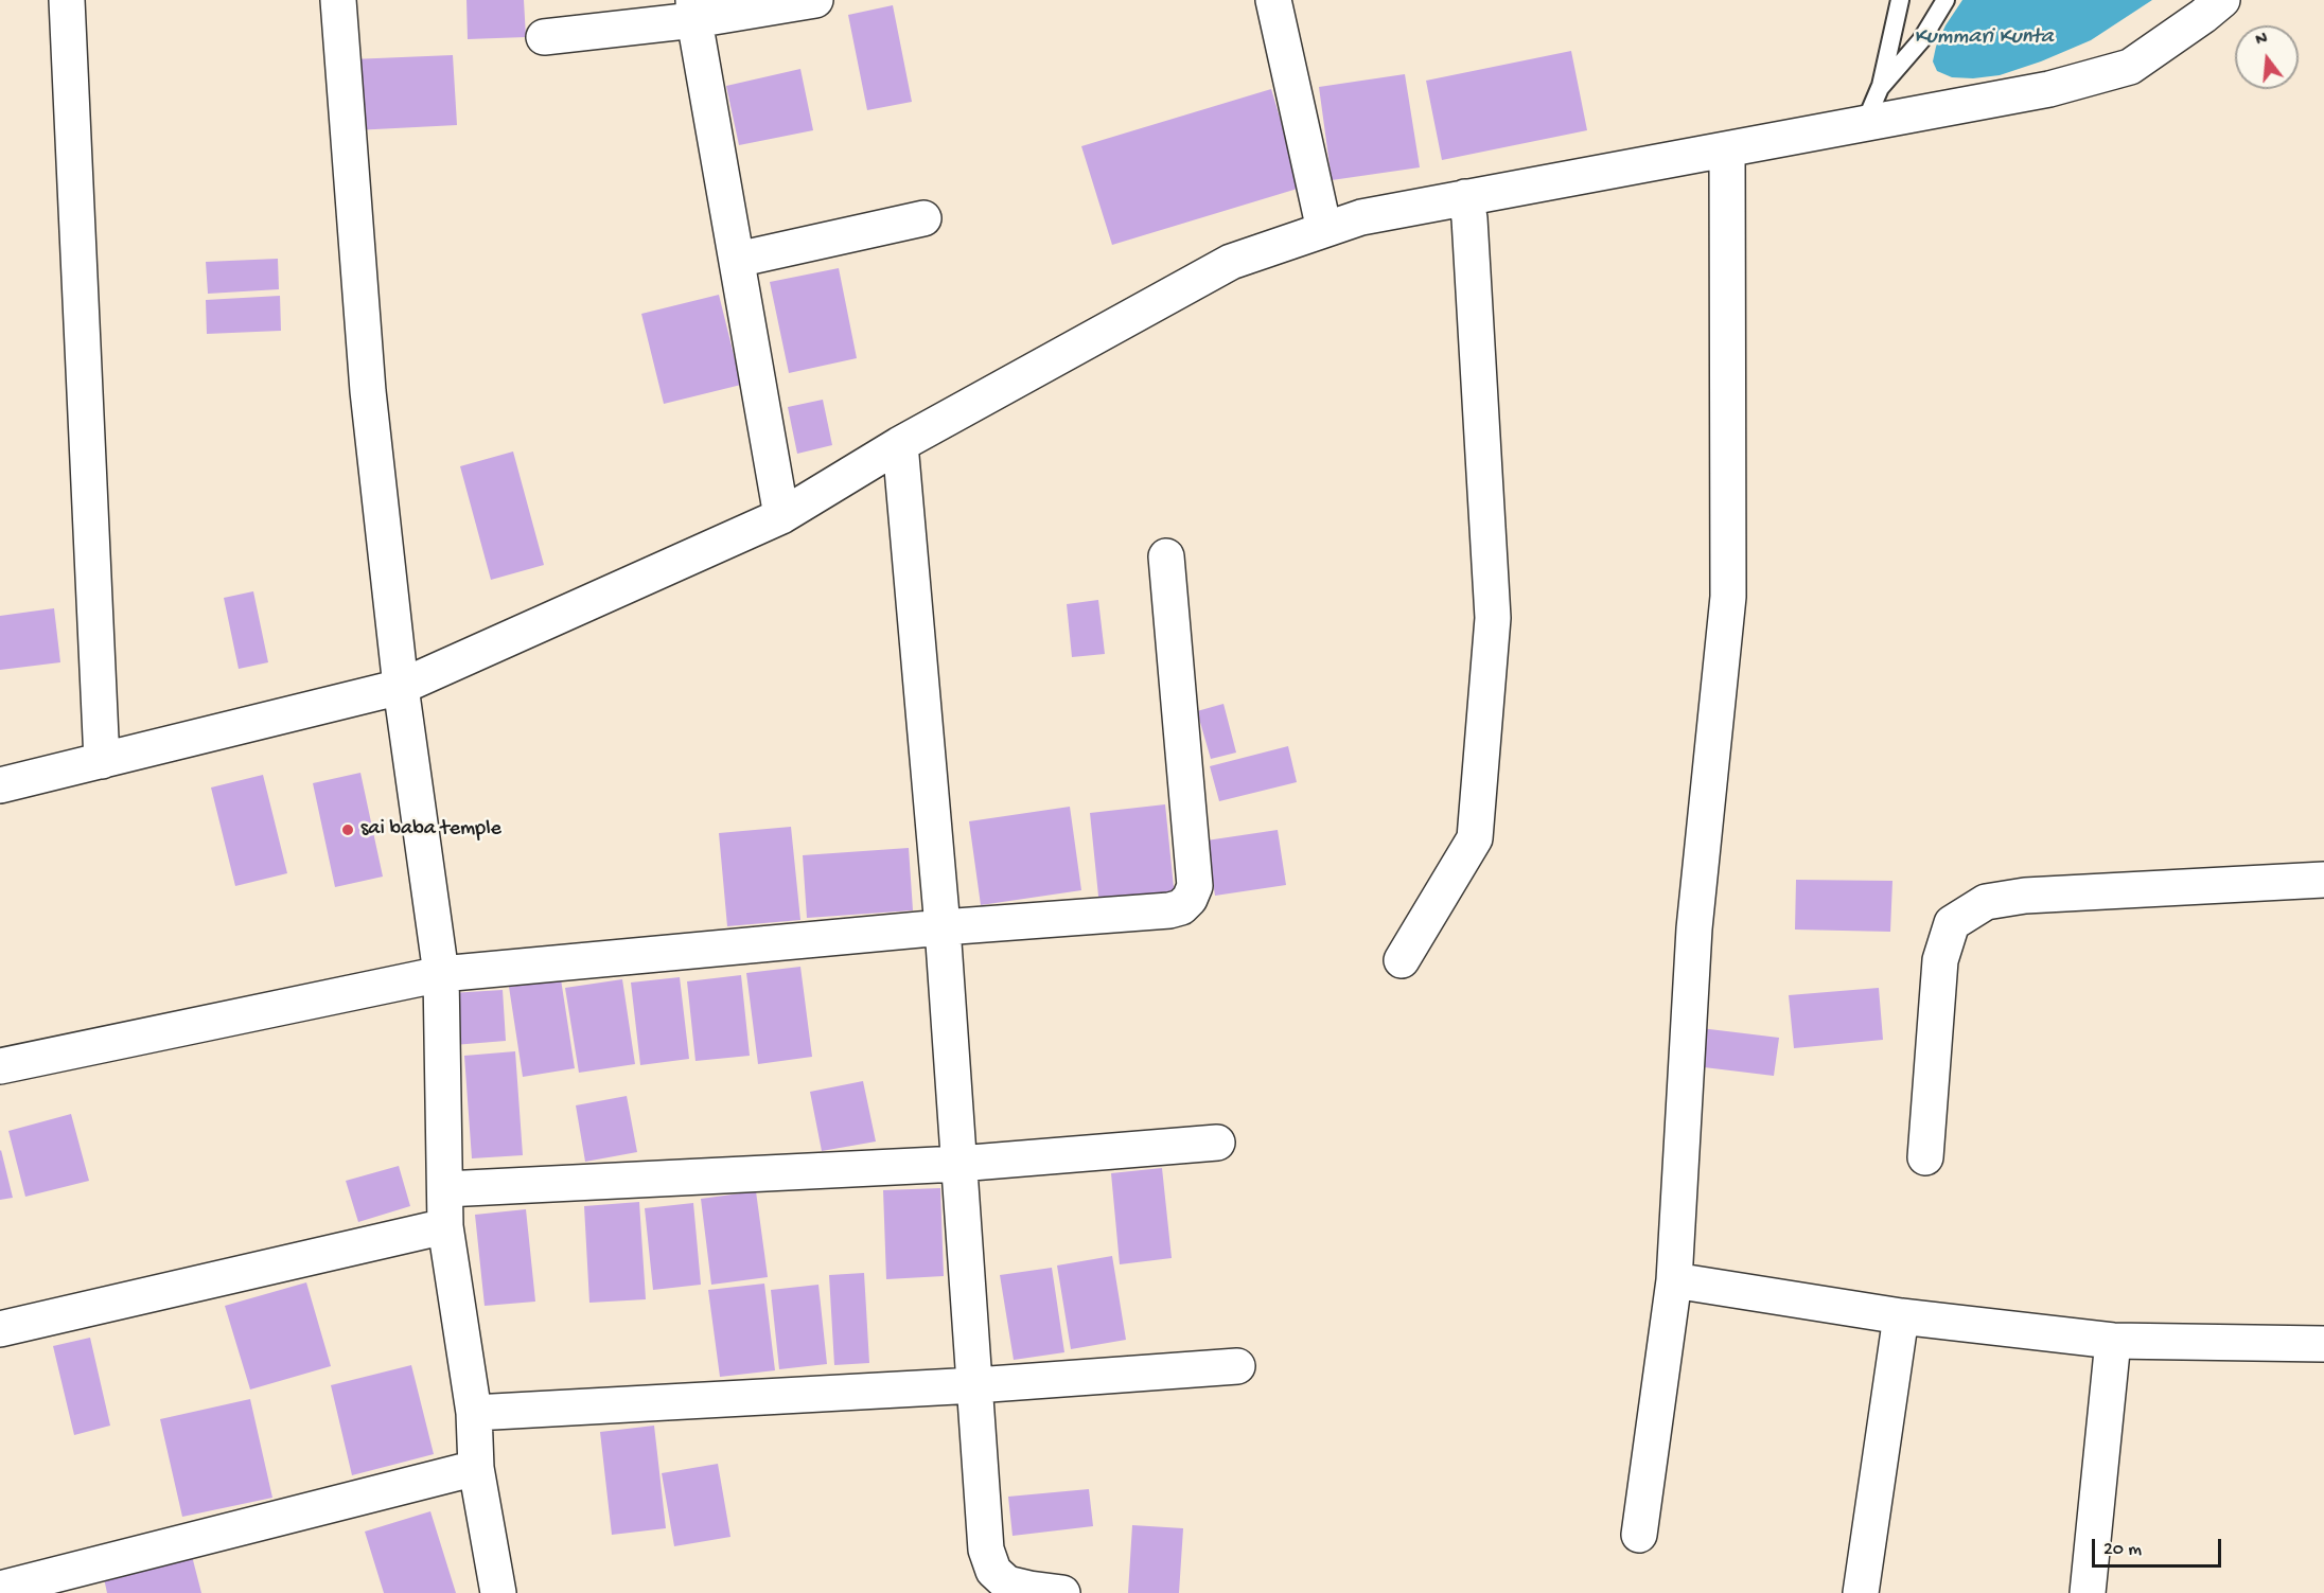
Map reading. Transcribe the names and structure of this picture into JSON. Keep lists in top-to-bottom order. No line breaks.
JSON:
{"water":["Kummari Kunta"],"places":["sai baba temple"],"scale_bar":"20 m","north":"top"}
